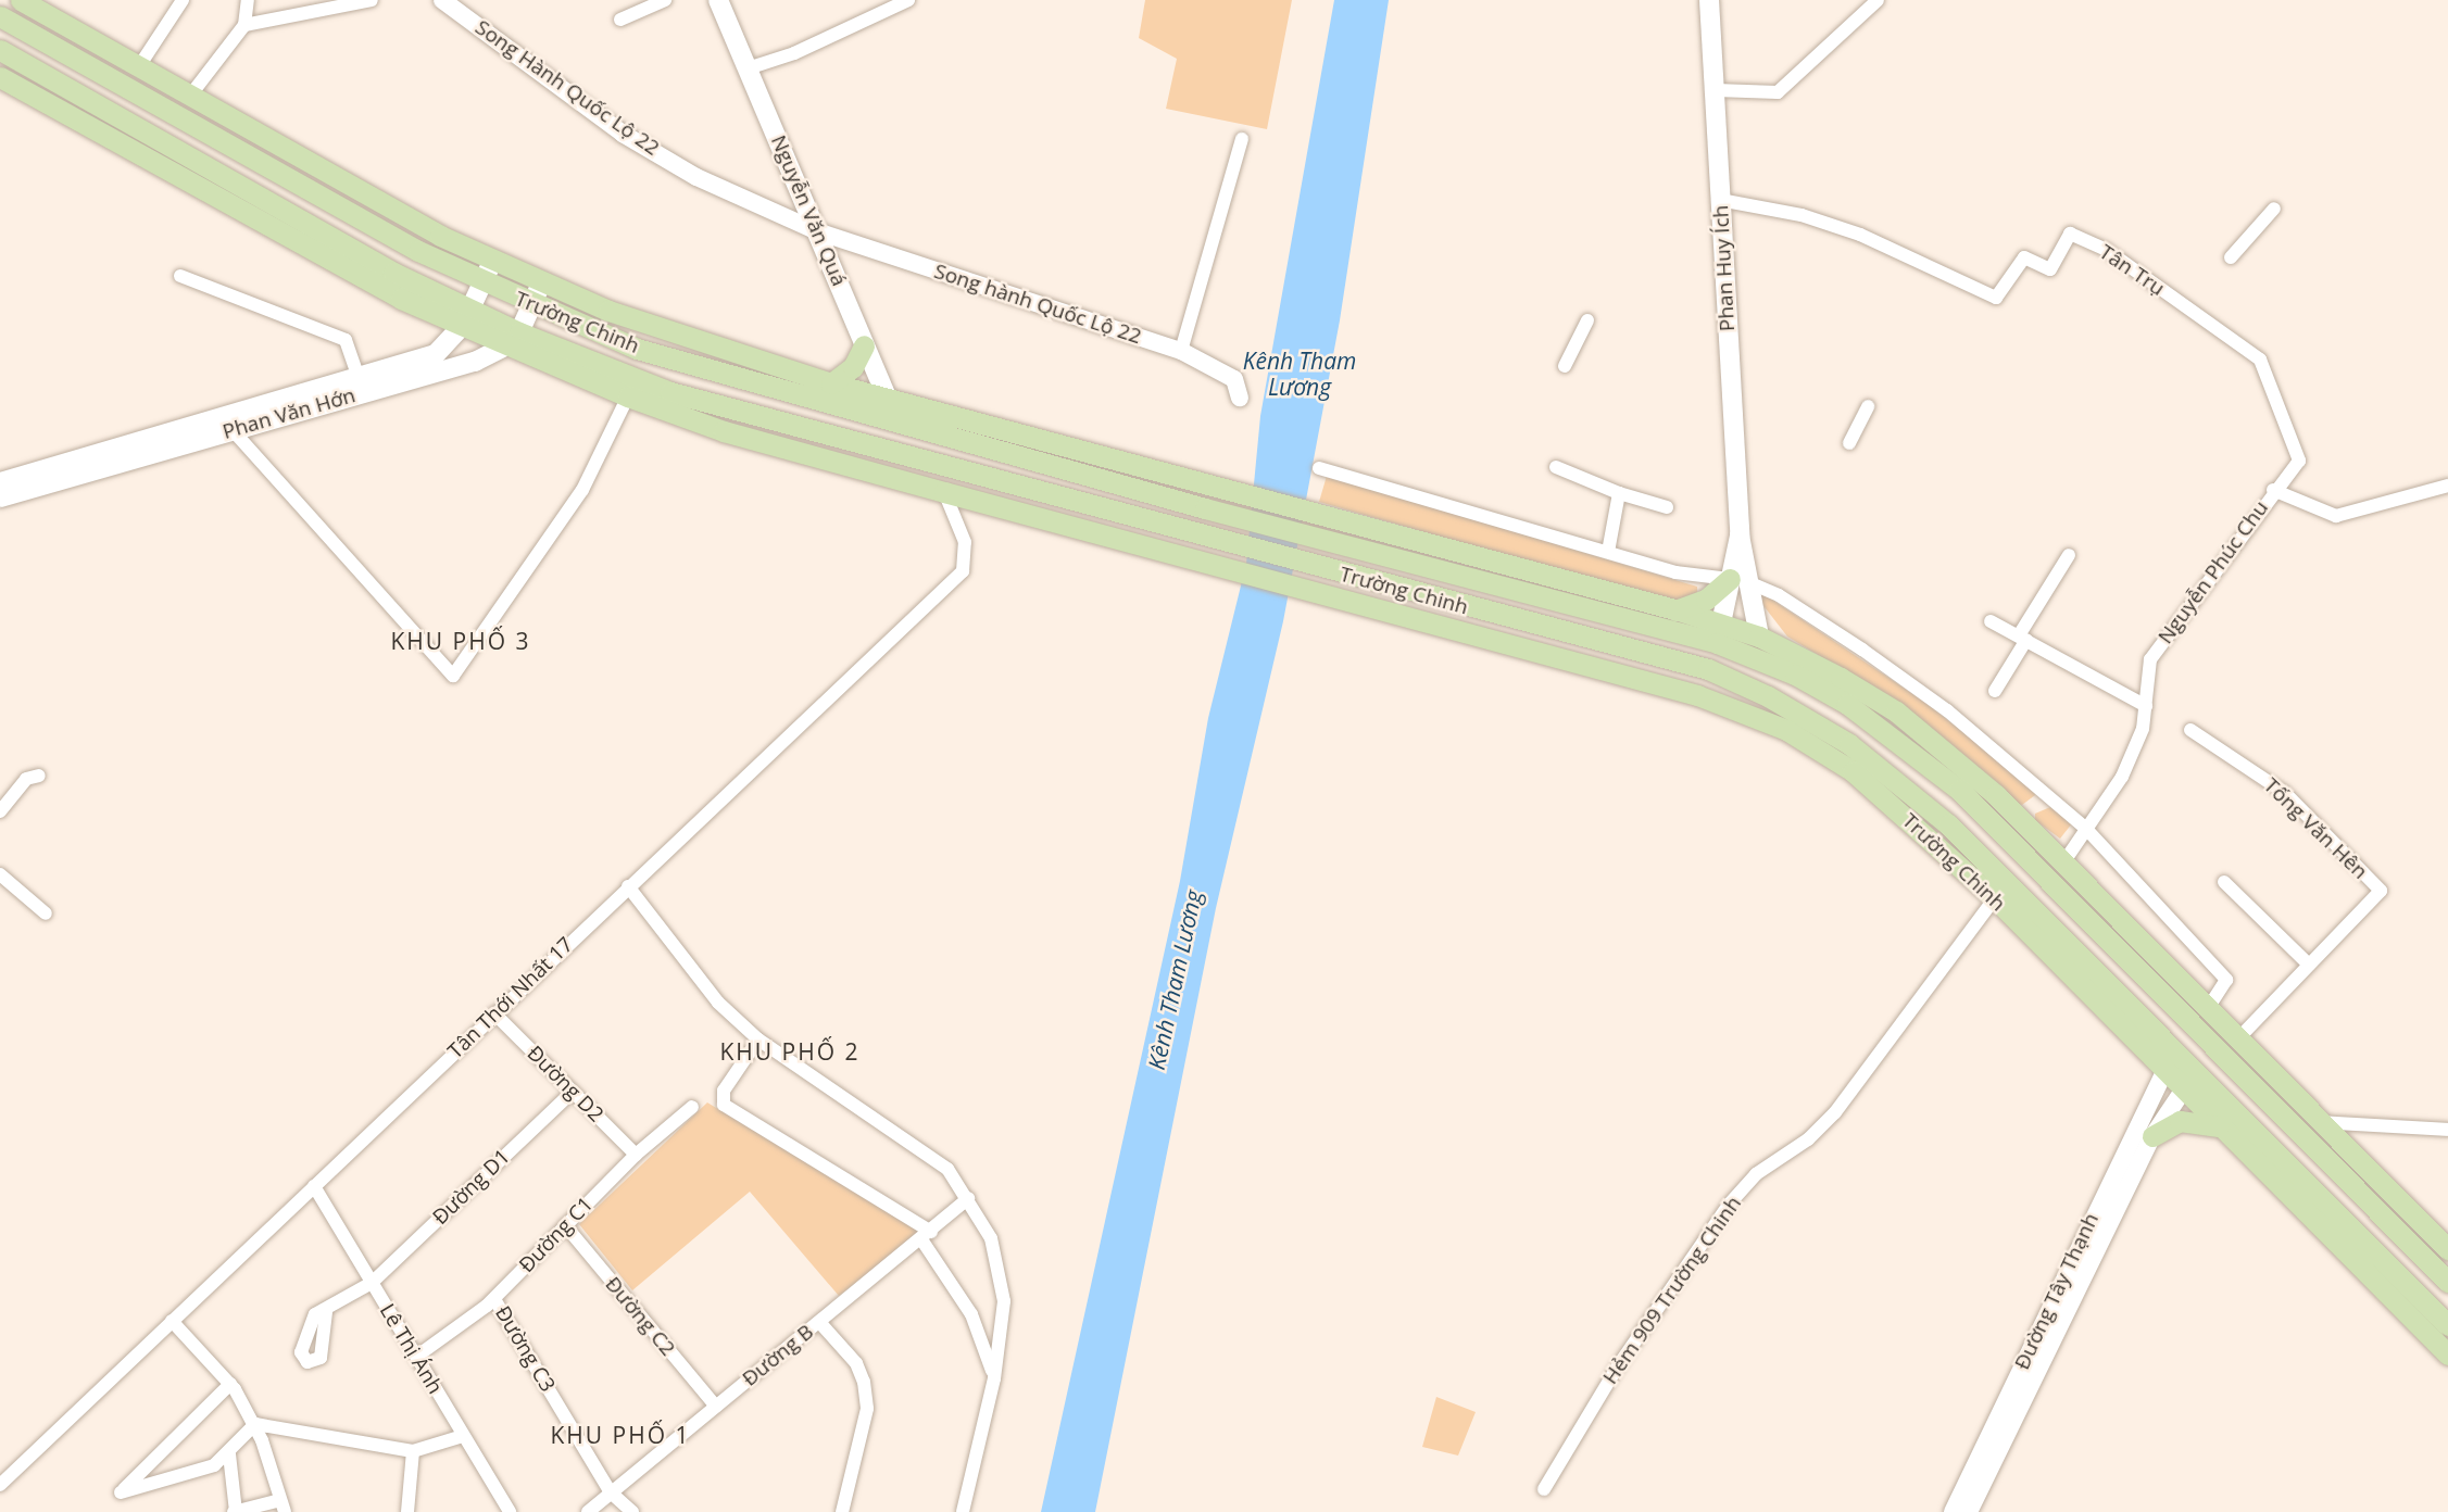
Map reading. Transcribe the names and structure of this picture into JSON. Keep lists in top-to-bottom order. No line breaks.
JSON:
{"streets":{"main road":["Nguyễn Văn Quá","Phan Huy Ích","Trường Chinh","Phan Văn Hớn"],"street":["Song Hành Quốc Lộ 22","Tân Trụ","Song hành Quốc Lộ 22","Nguyễn Phúc Chu","Tống Văn Hên","Tân Thới Nhất 17","Đường D2","Đường D1","Đường C1","Hẻm 909 Trường Chinh","Đường Tây Thạnh","Đường C2","Lê Thị Ánh","Đường C3","Đường B"]},"crossings":[["Song Hành Quốc Lộ 22","Nguyễn Văn Quá"],["Song Hành Quốc Lộ 22","Song hành Quốc Lộ 22"],["Nguyễn Văn Quá","Song hành Quốc Lộ 22"],["Nguyễn Văn Quá","Trường Chinh"],["Phan Huy Ích","Tân Trụ"],["Tân Trụ","Nguyễn Phúc Chu"],["Trường Chinh","Phan Văn Hớn"],["Trường Chinh","Nguyễn Phúc Chu"],["Trường Chinh","Tống Văn Hên"],["Trường Chinh","Tân Thới Nhất 17"],["Trường Chinh","Hẻm 909 Trường Chinh"],["Trường Chinh","Đường Tây Thạnh"],["Tân Thới Nhất 17","Đường D2"],["Tân Thới Nhất 17","Lê Thị Ánh"],["Đường D2","Đường D1"],["Đường D2","Đường C1"],["Đường D1","Lê Thị Ánh"],["Đường C1","Đường C2"],["Đường C1","Lê Thị Ánh"],["Đường C1","Đường C3"],["Đường C2","Đường B"],["Đường C3","Đường B"]],"districts":["KHU PHỐ 3","KHU PHỐ 2","KHU PHỐ 1"],"water":["Kênh Tham Lương"]}
